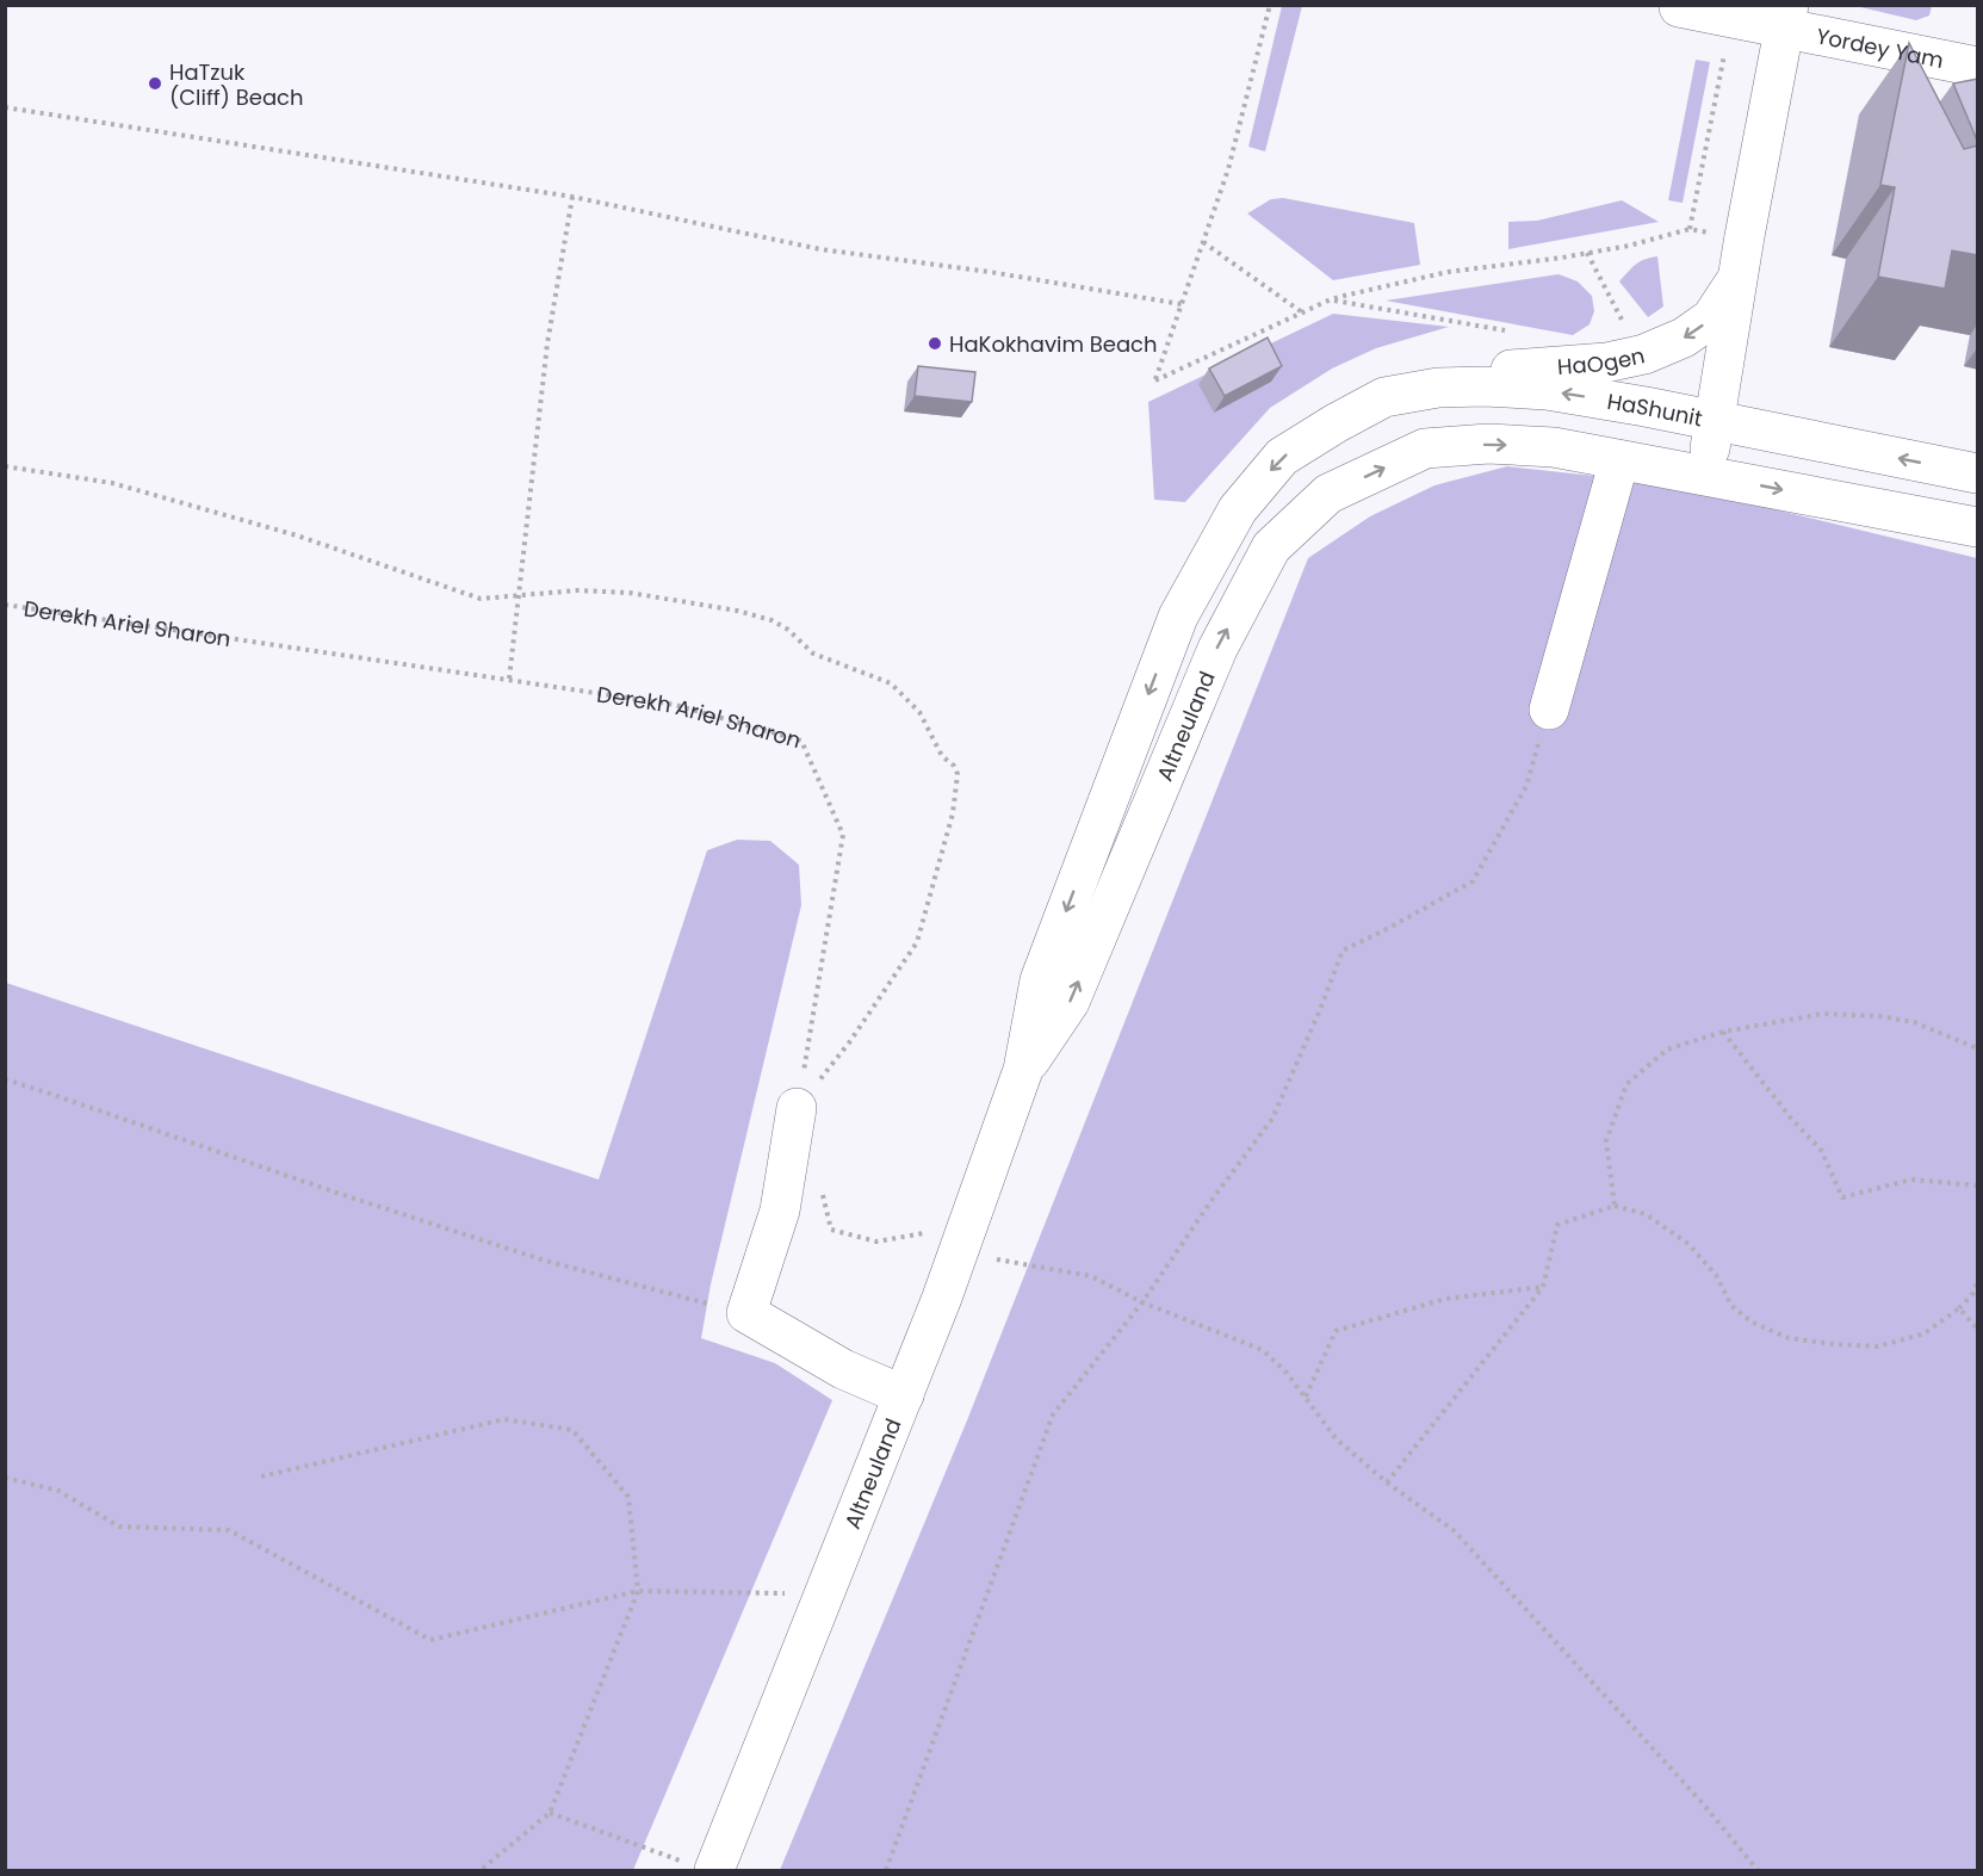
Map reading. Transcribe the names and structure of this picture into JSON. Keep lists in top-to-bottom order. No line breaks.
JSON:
{"streets":{"street":["Yordey Yam","HaOgen","HaShunit","Altneuland"],"path":["Derekh Ariel Sharon"]},"crossings":[["Yordey Yam","HaOgen"],["HaOgen","HaShunit"],["HaShunit","Altneuland"]],"one_way":["HaOgen"],"places":["HaTzuk (Cliff) Beach","HaKokhavim Beach"]}
